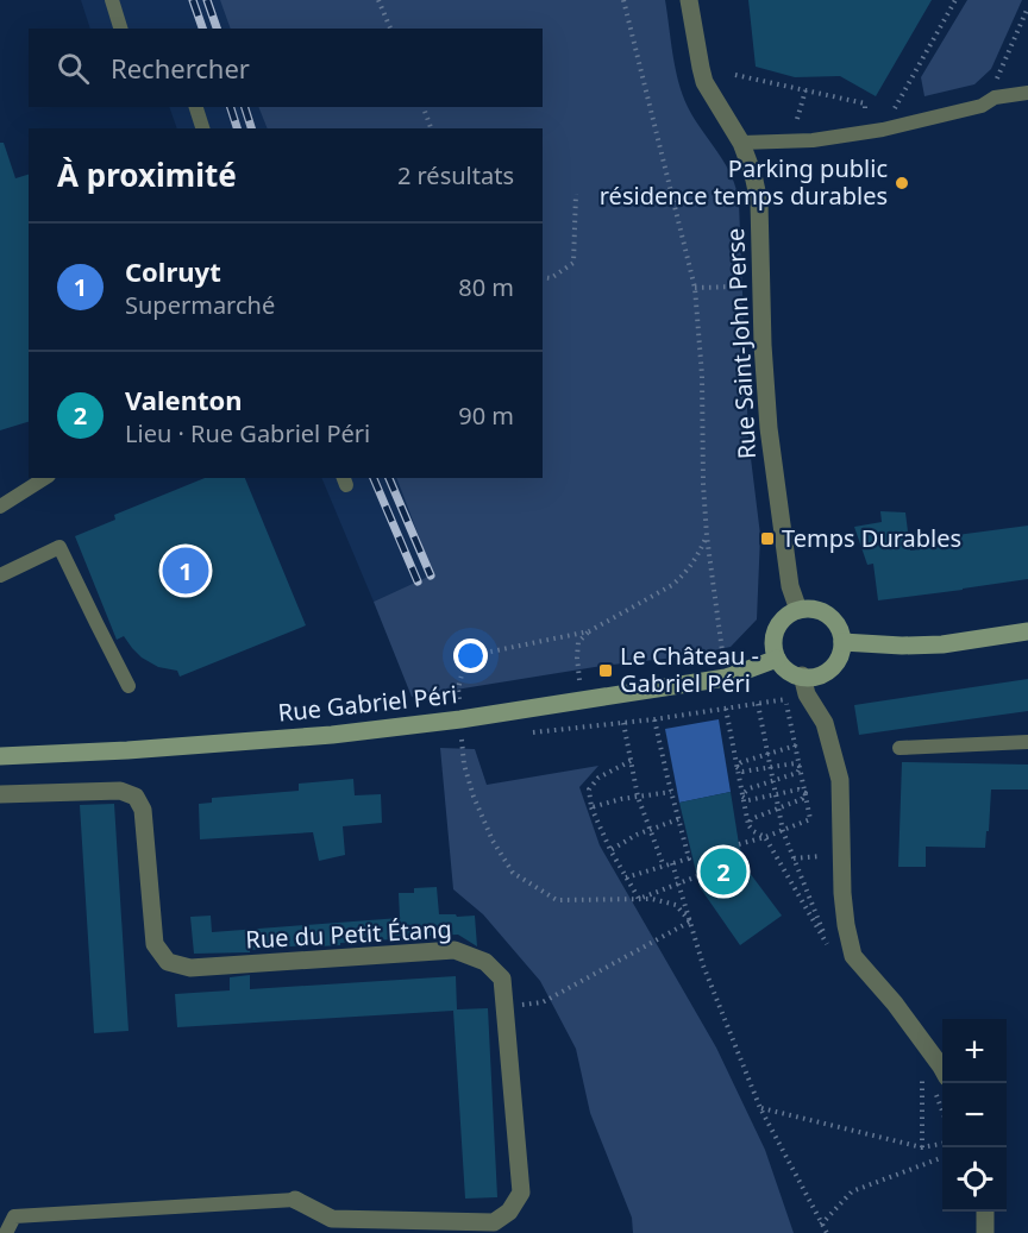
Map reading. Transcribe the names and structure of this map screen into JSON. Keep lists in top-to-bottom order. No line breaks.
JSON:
{"streets":{"street":["Rue Saint-John Perse","Rue Gabriel Péri","Rue du Petit Étang"]},"crossings":[["Rue Saint-John Perse","Rue Gabriel Péri"]],"places":{"other":["Parking public résidence temps durables"],"transit":["Temps Durables","Le Château - Gabriel Péri"]},"page":{"search":"Rechercher","heading":["À proximité","2 résultats"],"list":[{"mark":"1","name":"Colruyt","note":"Supermarché","value":"80 m"},{"mark":"2","name":"Valenton","note":"Lieu · Rue Gabriel Péri","value":"90 m"}],"pins":["1","2"],"map_buttons":["+","−"]}}
